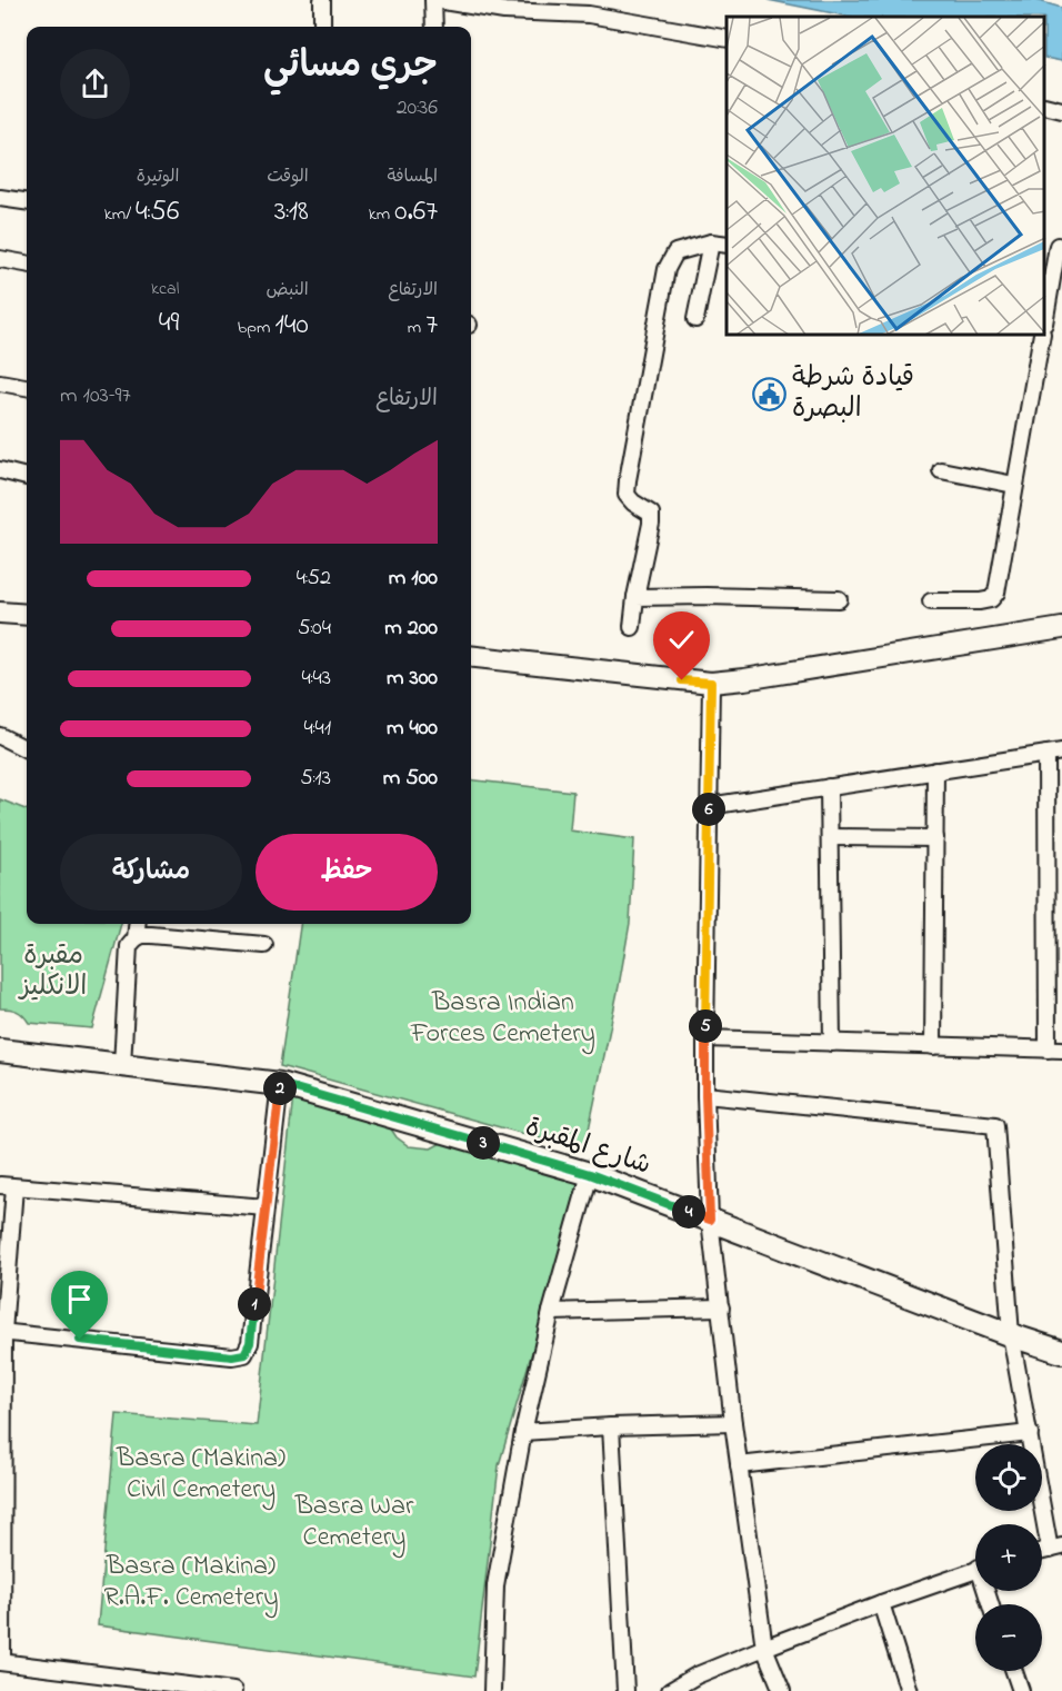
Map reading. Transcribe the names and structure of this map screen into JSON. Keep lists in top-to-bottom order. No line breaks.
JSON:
{"streets":{"main road":["شارع المقبرة"]},"parks":["مقبرة الانكليز","Basra Indian Forces Cemetery","Basra (Makina) Civil Cemetery","Basra War Cemetery","Basra (Makina) R.A.F. Cemetery"],"places":{"public building":["قيادة شرطة البصرة"]},"page":{"heading":["جري مسائي","20:36"],"stats":[["المسافة","0.67 km"],["الوقت","3:18"],["الوتيرة","4:56 /km"],["الارتفاع","7 m"],["النبض","140 bpm"],["kcal","49"]],"chart":["الارتفاع","97–103 m"],"list":[{"name":"100 m","note":"4:52"},{"name":"200 m","note":"5:04"},{"name":"300 m","note":"4:43"},{"name":"400 m","note":"4:41"},{"name":"500 m","note":"5:13"}],"pins":["6","5","2","3","4","1"],"buttons":["حفظ","مشاركة"],"map_buttons":["+","−"]}}
